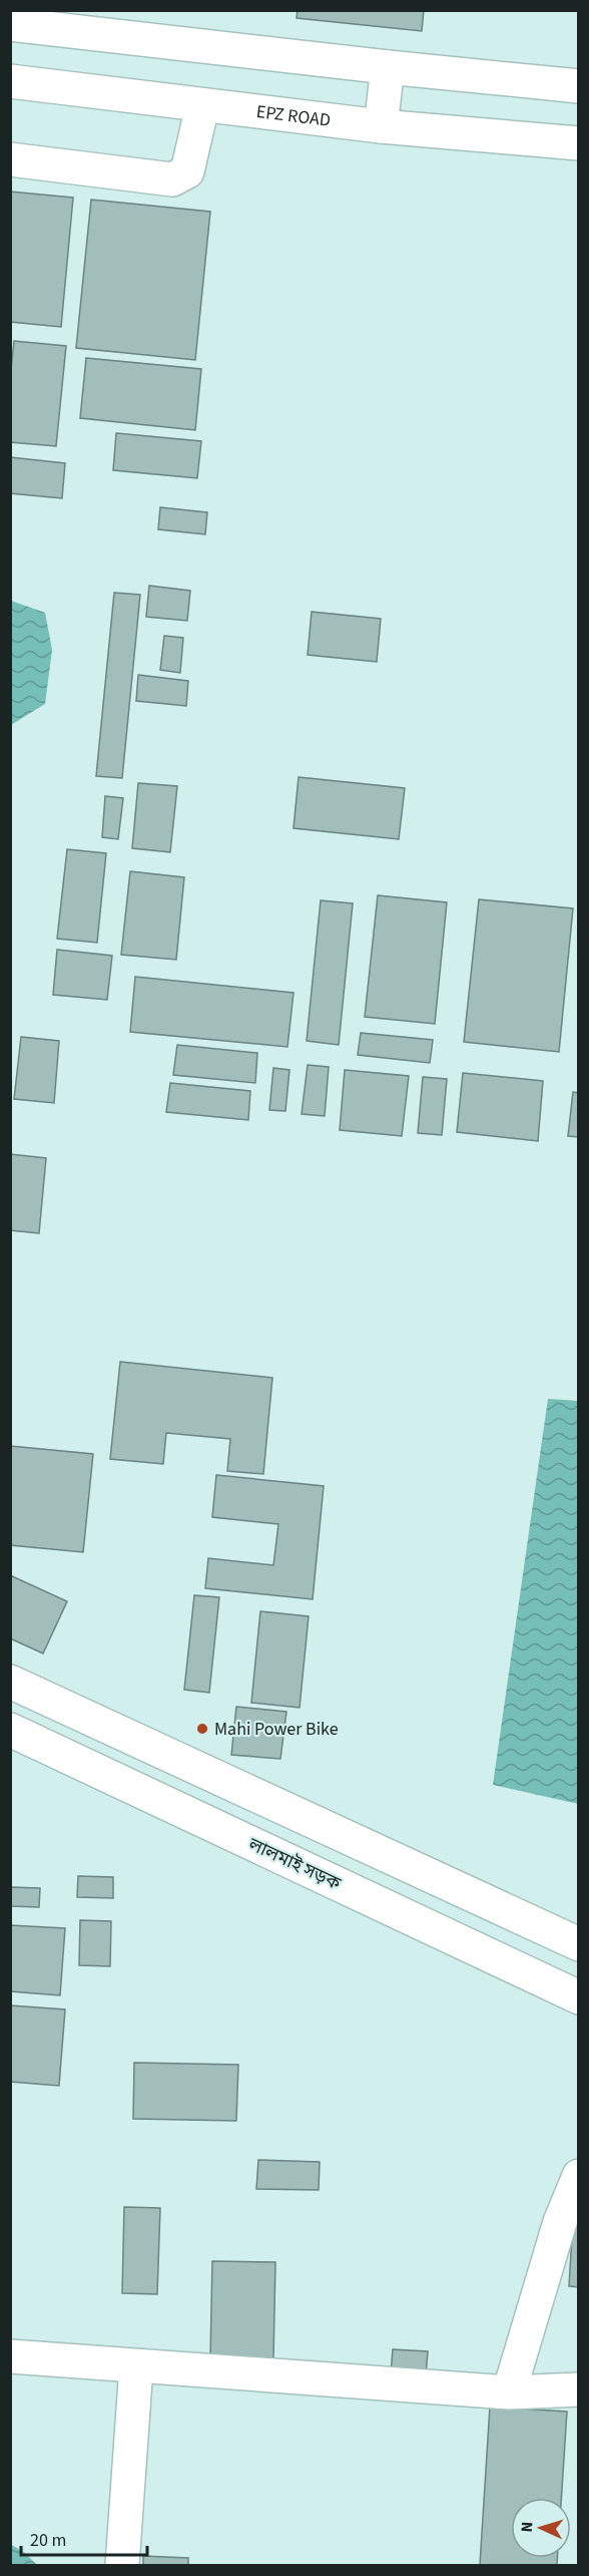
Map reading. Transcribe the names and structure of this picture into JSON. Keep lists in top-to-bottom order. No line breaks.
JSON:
{"streets":{"main road":["EPZ ROAD","লালমাই সড়ক"]},"places":["Mahi Power Bike"],"scale_bar":"20 m","north":"left"}
